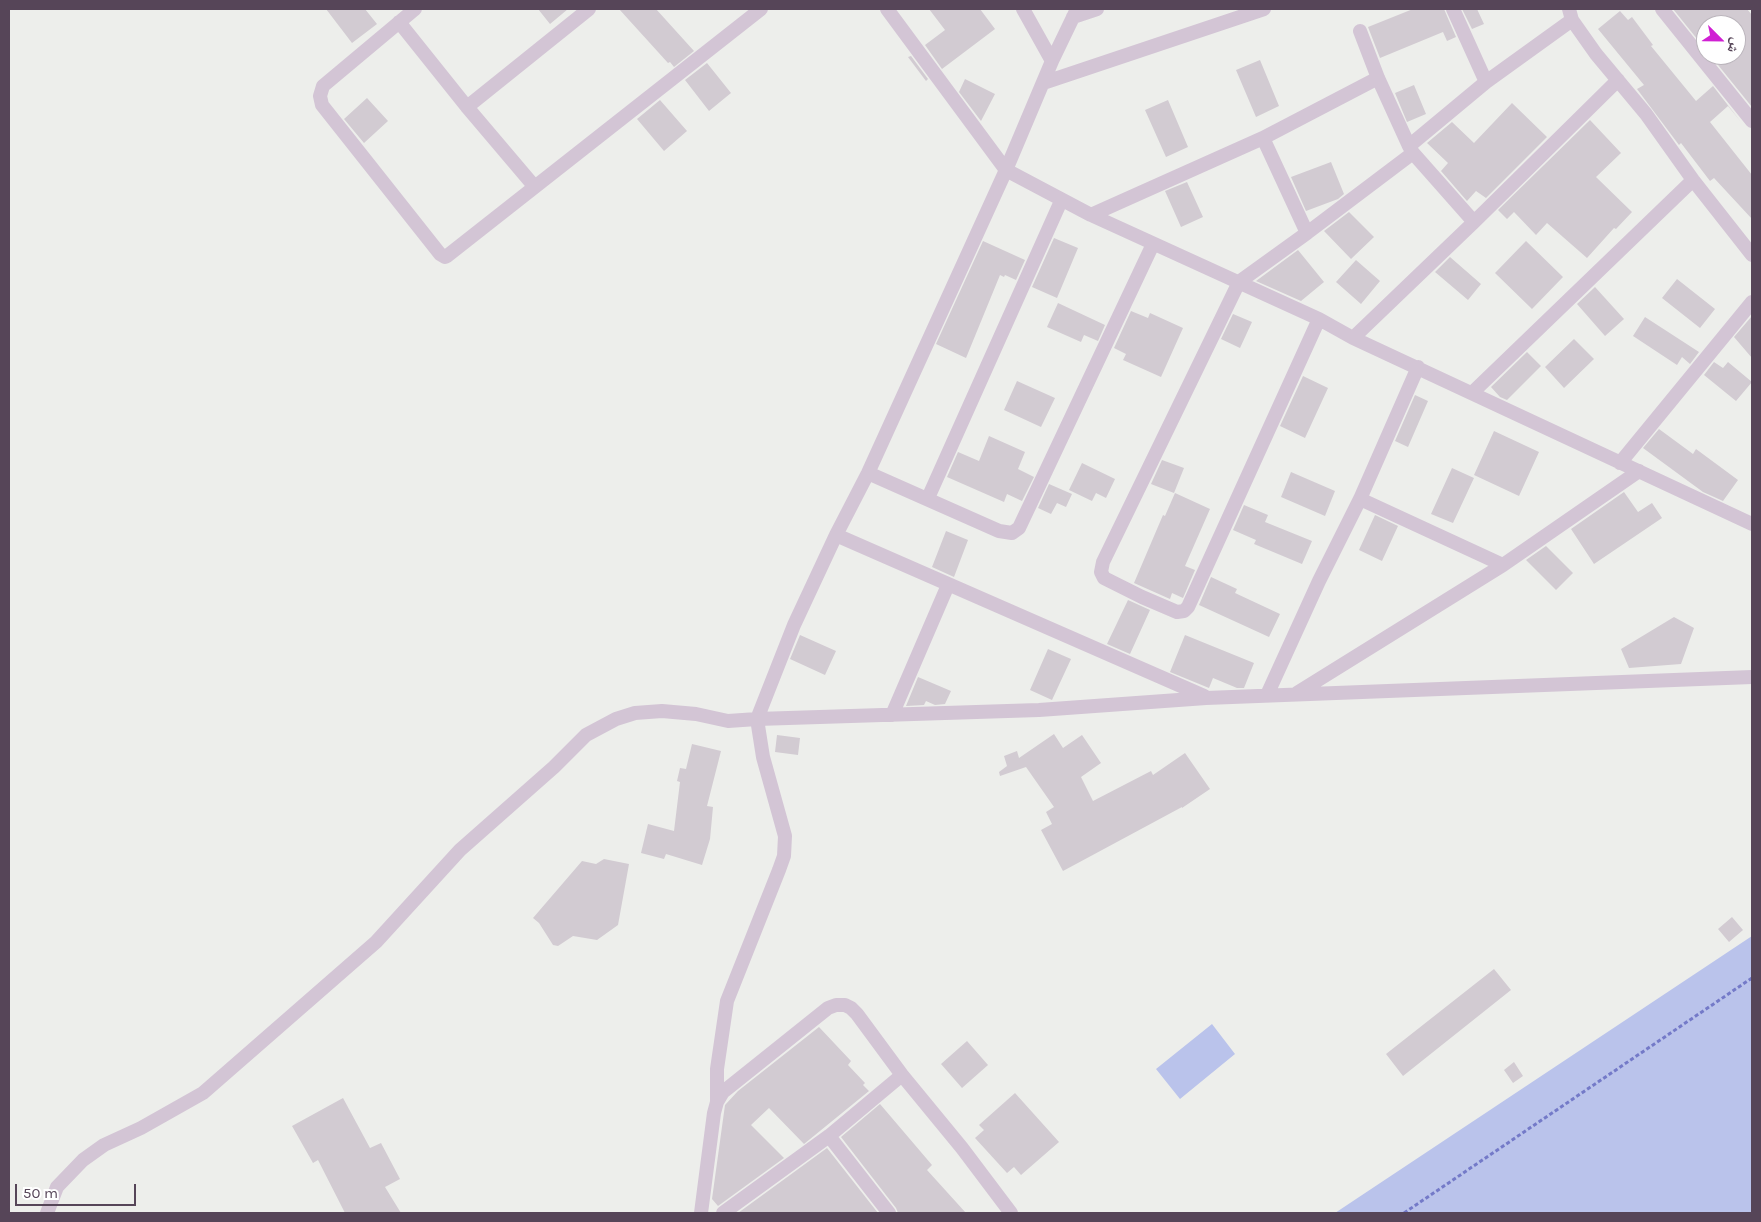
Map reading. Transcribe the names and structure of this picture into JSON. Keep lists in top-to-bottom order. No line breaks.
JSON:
{"scale_bar":"50 m","north":"bottom right"}
